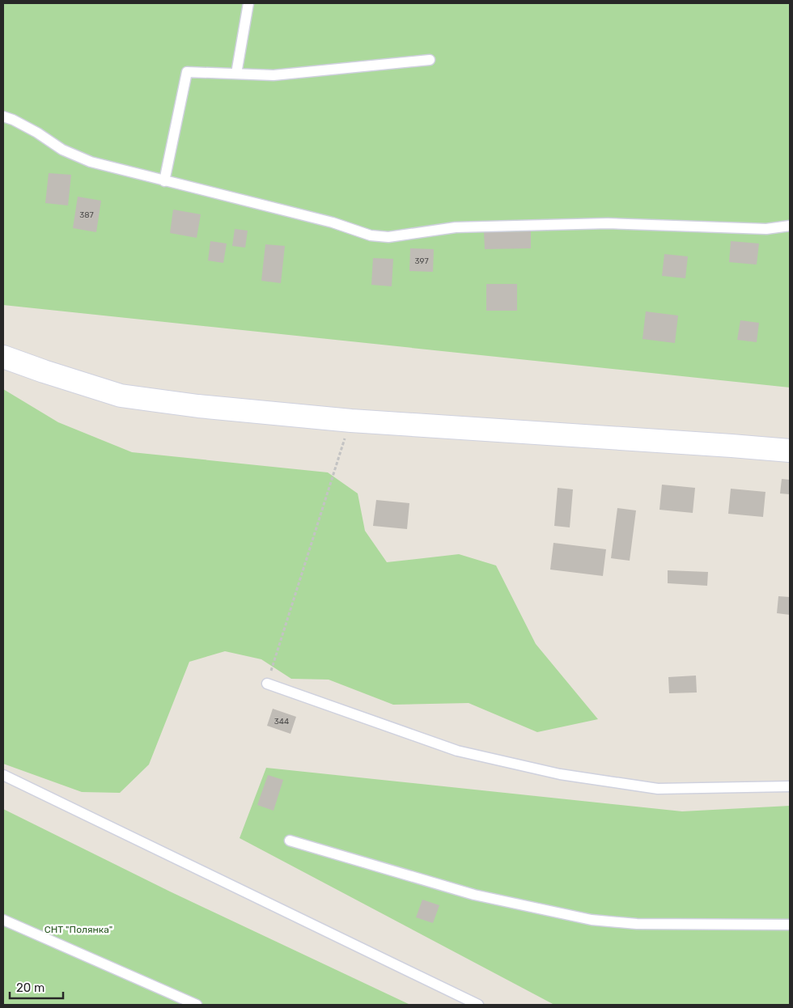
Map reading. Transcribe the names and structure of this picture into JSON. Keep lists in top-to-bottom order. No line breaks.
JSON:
{"parks":["СНТ \"Полянка\""],"house_numbers":["387","397","344"],"scale_bar":"20 m"}
